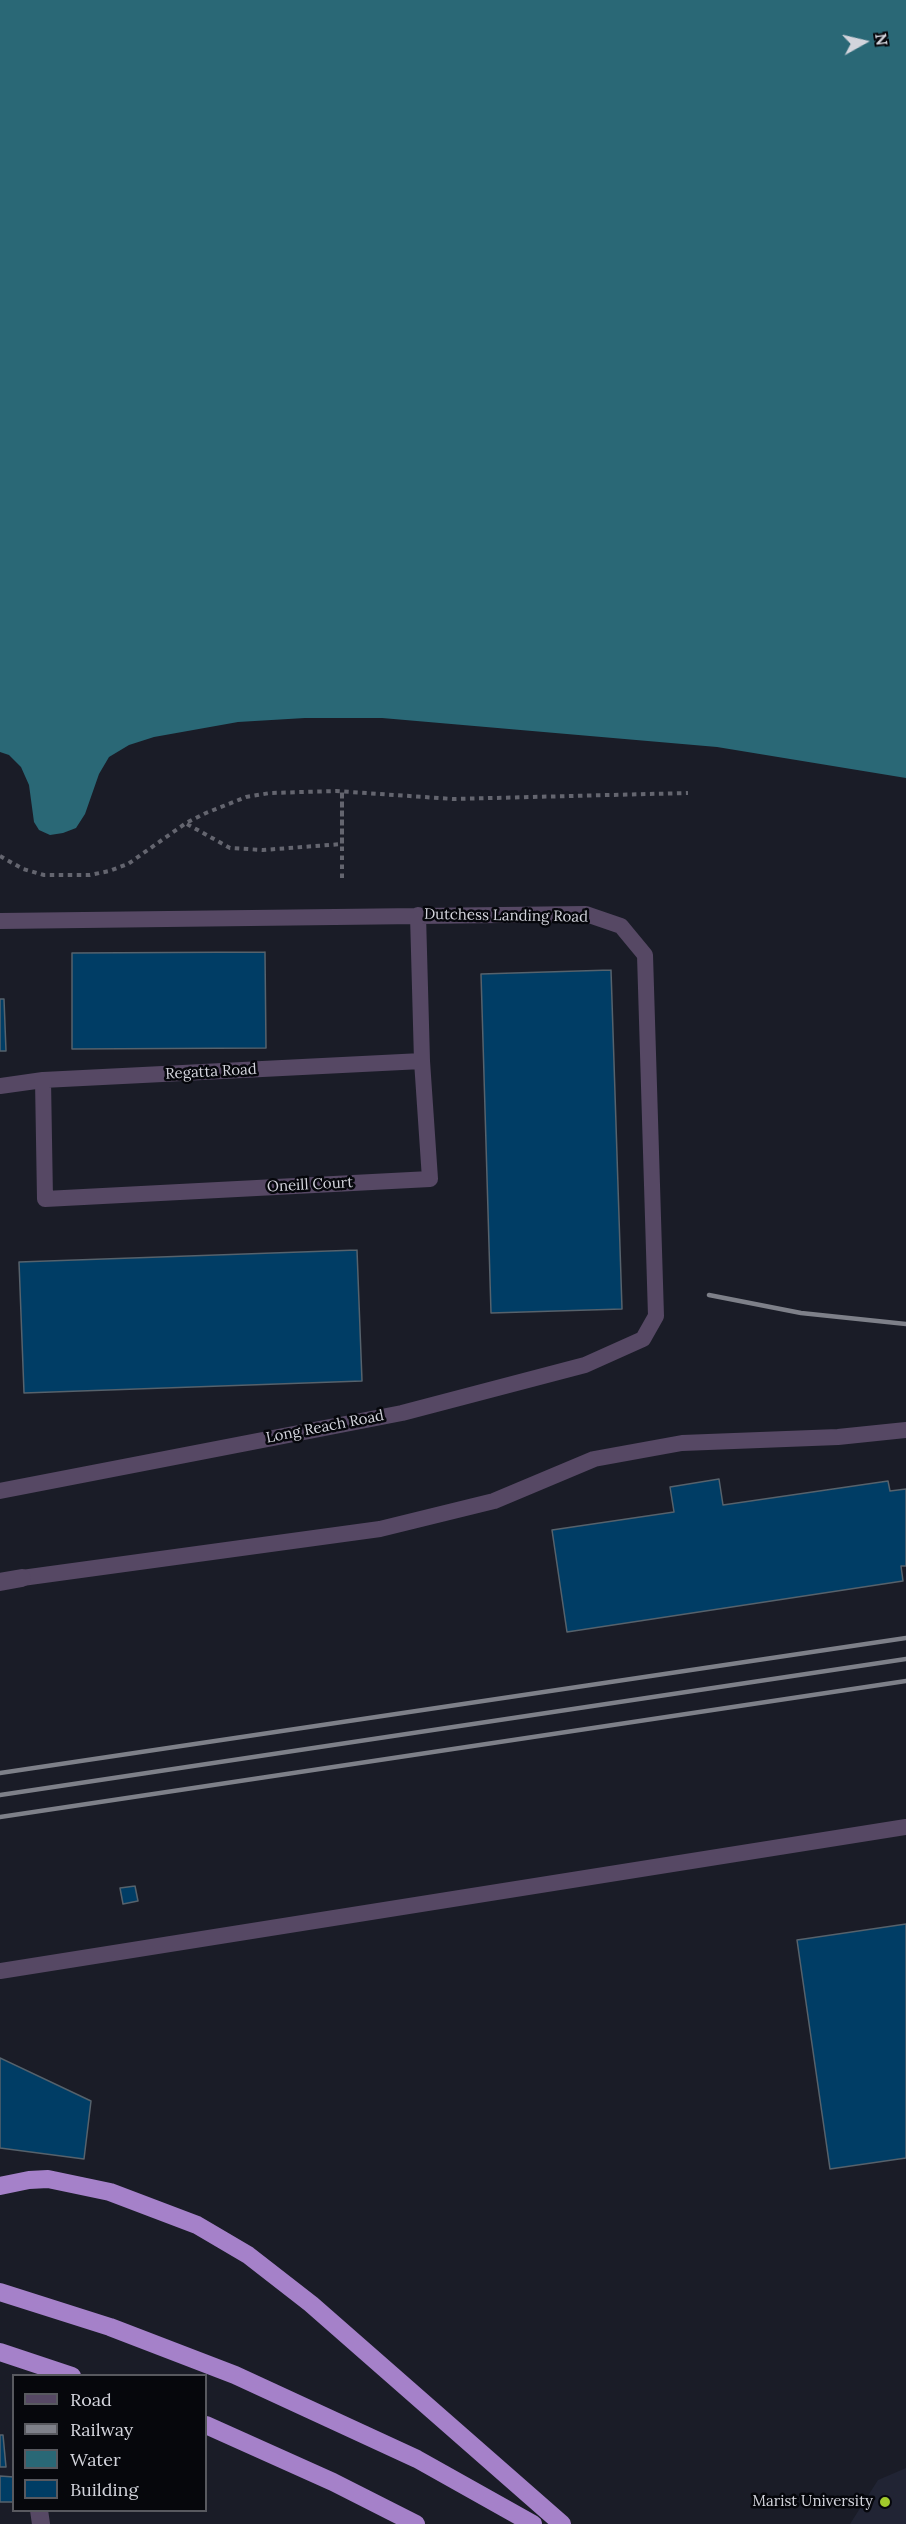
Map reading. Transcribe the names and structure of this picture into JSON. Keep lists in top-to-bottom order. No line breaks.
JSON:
{"streets":{"lane":["Dutchess Landing Road","Regatta Road","Oneill Court","Long Reach Road"]},"crossings":[["Dutchess Landing Road","Oneill Court"],["Dutchess Landing Road","Long Reach Road"],["Regatta Road","Oneill Court"]],"places":["Marist University"],"legend":["Road","Railway","Water","Building"],"north":"right"}
